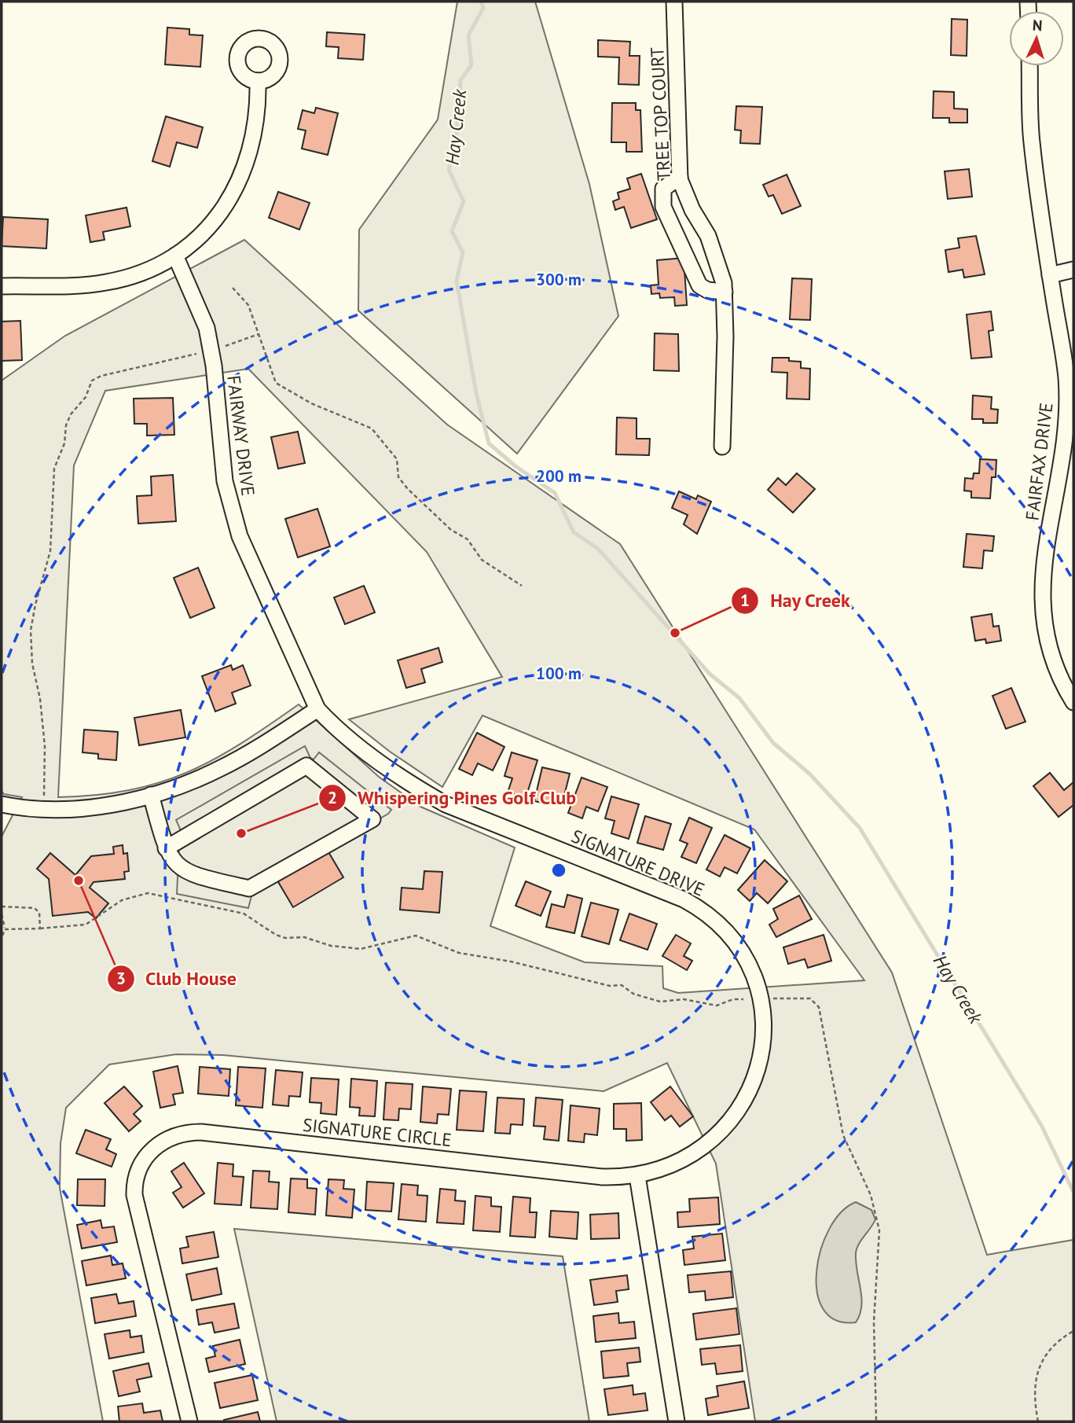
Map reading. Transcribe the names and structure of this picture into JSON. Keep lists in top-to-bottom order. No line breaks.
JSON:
{"streets":{"street":["TREE TOP COURT","FAIRWAY DRIVE","FAIRFAX DRIVE","SIGNATURE DRIVE","SIGNATURE CIRCLE"]},"crossings":[["FAIRWAY DRIVE","SIGNATURE DRIVE"],["SIGNATURE DRIVE","SIGNATURE CIRCLE"]],"water":["Hay Creek"],"places":["Hay Creek","Whispering Pines Golf Club","Club House"],"north":"top","rings":["300 m","200 m","100 m"]}
